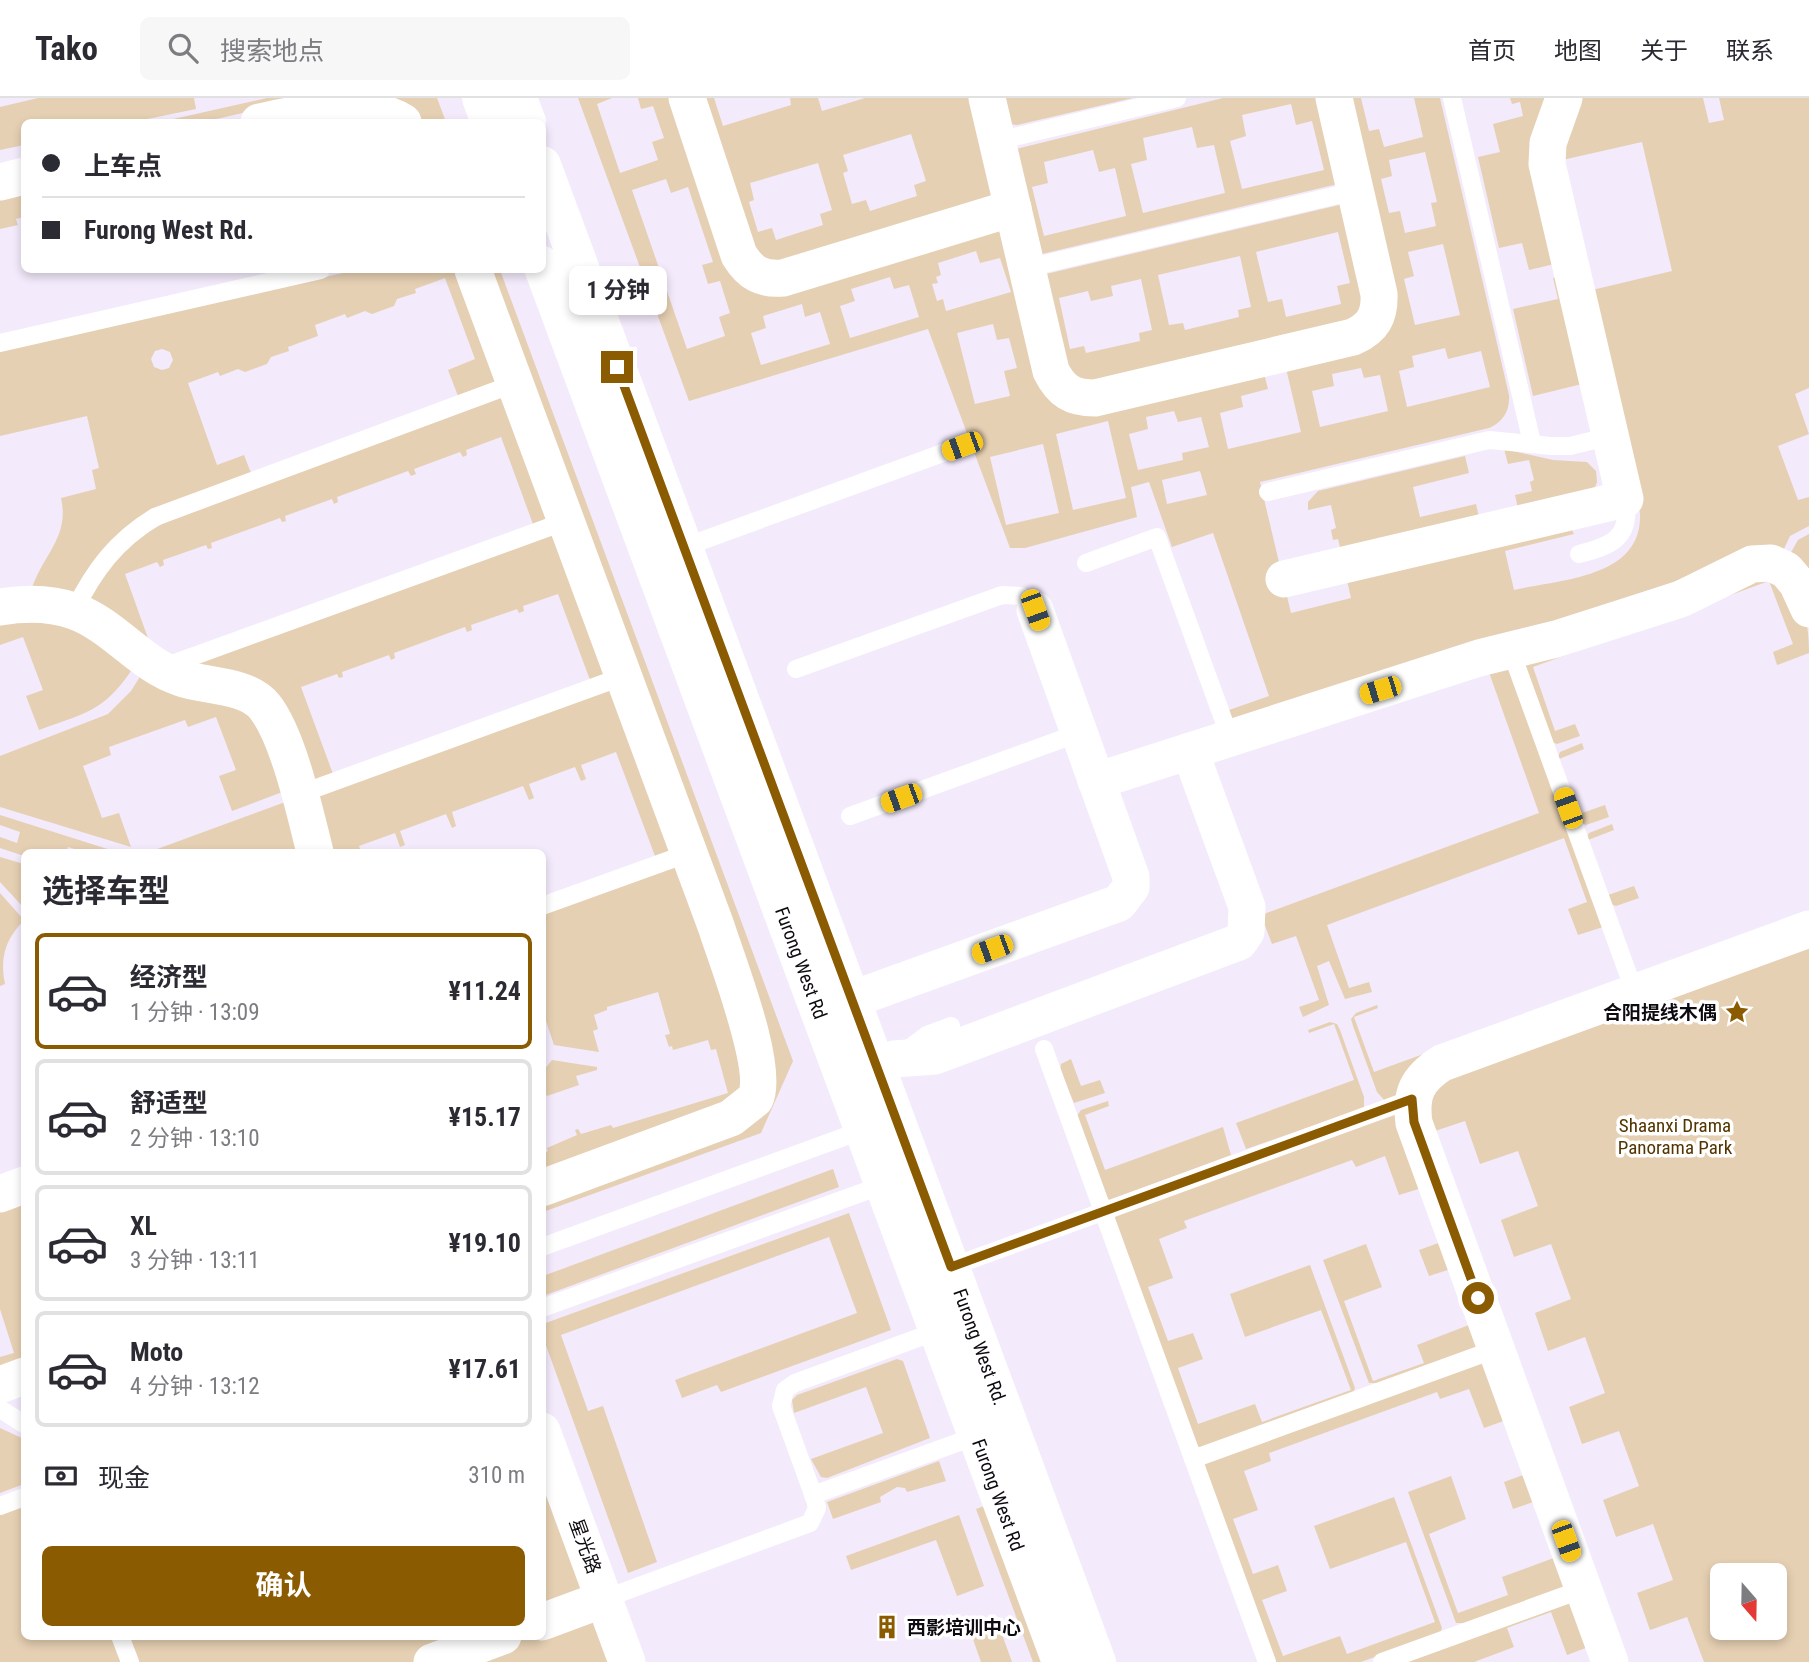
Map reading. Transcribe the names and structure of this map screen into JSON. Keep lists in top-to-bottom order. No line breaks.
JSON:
{"streets":{"main road":["Furong West Rd","Furong West Rd."],"street":["星光路"]},"crossings":[["Furong West Rd","Furong West Rd."]],"parks":["Shaanxi Drama Panorama Park"],"places":{"place":["合阳提线木偶"],"building":["西影培训中心"]},"north":"bottom","page":{"header":"Tako","search":"搜索地点","nav":["首页","地图","关于","联系"],"banner":["上车点","Furong West Rd."],"bubble":"1 分钟","heading":"选择车型","list":[{"name":"经济型","note":"1 分钟 · 13:09","value":"¥11.24"},{"name":"舒适型","note":"2 分钟 · 13:10","value":"¥15.17"},{"name":"XL","note":"3 分钟 · 13:11","value":"¥19.10"},{"name":"Moto","note":"4 分钟 · 13:12","value":"¥17.61"}],"pay":["现金","310 m"],"buttons":"确认"}}
